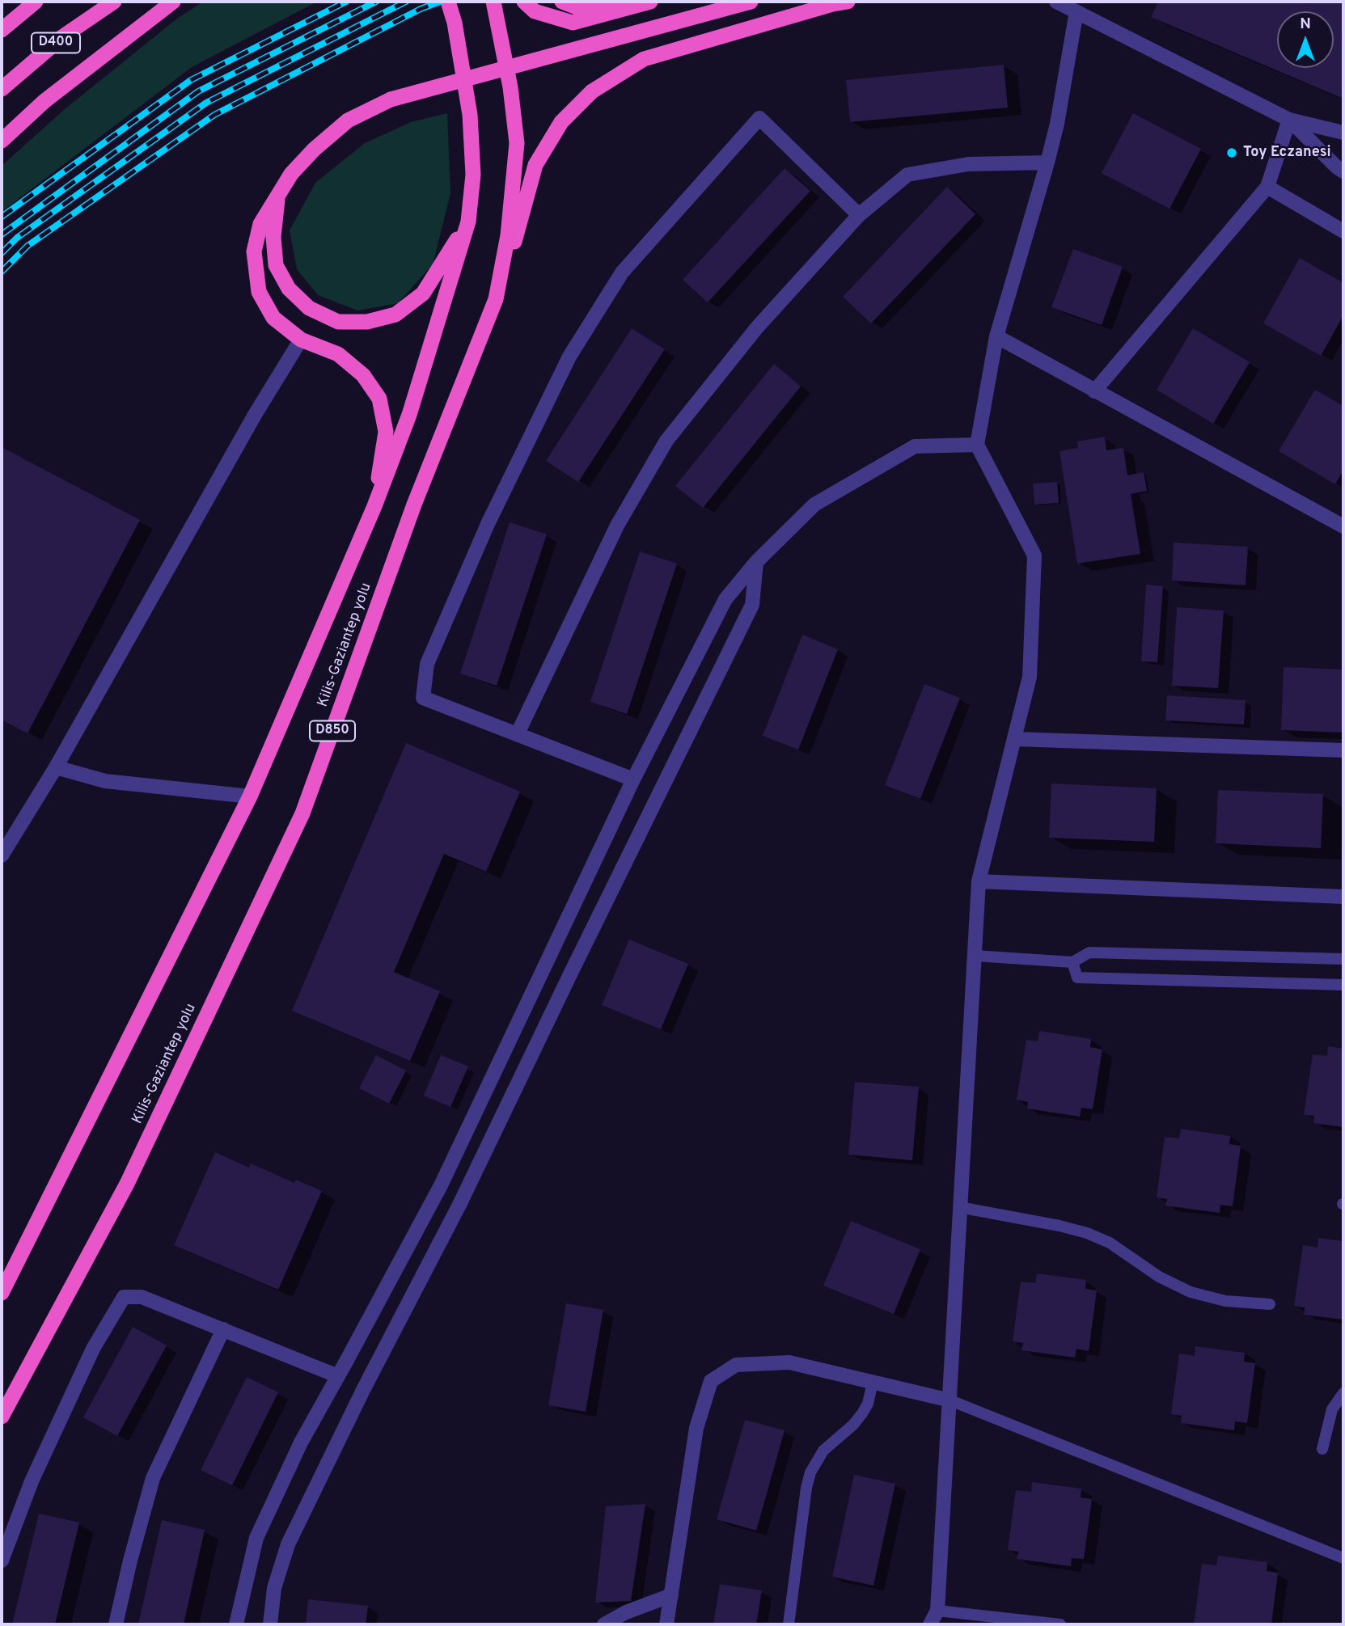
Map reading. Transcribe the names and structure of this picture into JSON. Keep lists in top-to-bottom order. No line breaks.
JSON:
{"streets":{"highway":["D400","Kilis-Gaziantep yolu","D850"]},"places":["Toy Eczanesi"],"north":"top"}
